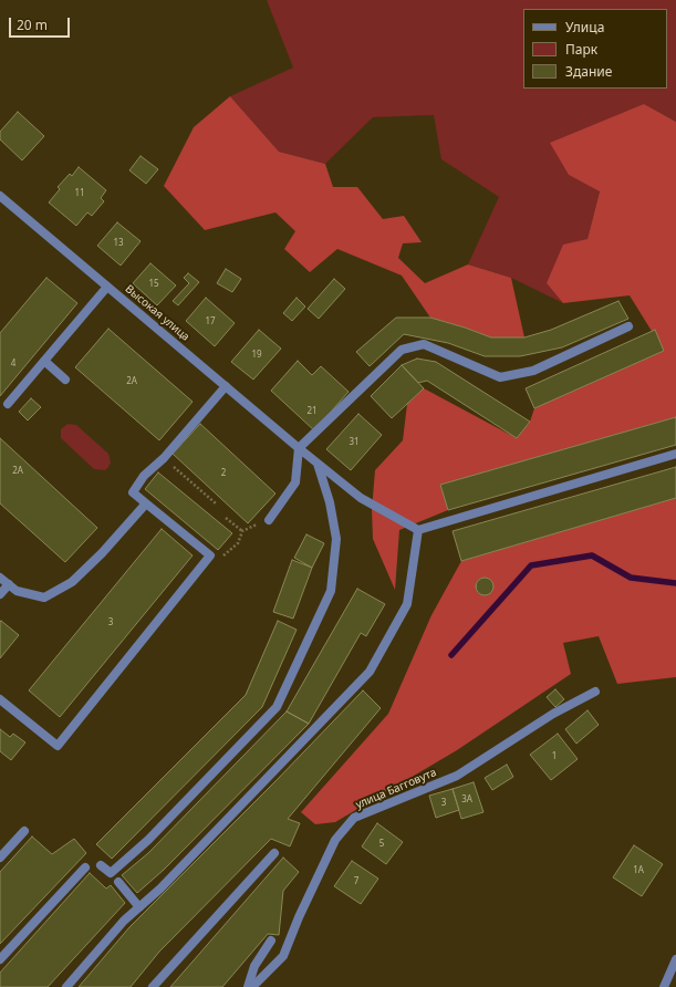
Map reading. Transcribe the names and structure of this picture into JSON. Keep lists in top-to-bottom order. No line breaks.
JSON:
{"streets":{"street":["Высокая улица","улица Багговута"]},"house_numbers":["11","13","15","17","19","4","2А","21","31","2А","2","3","1","3А","3","5","1А","7"],"legend":["Улица","Парк","Здание"],"scale_bar":"20 m"}
